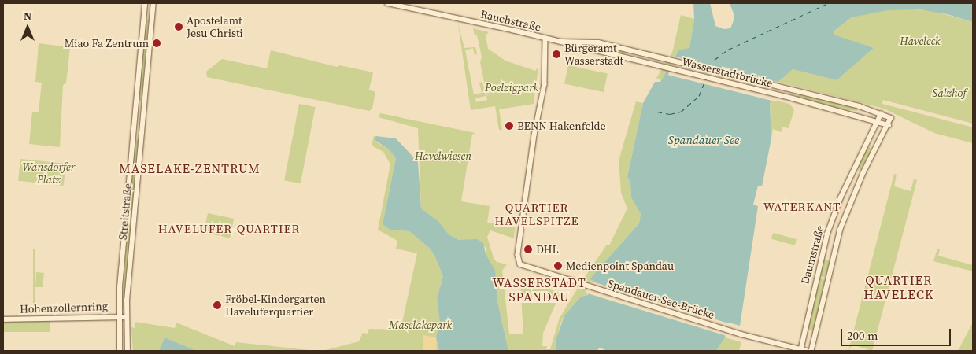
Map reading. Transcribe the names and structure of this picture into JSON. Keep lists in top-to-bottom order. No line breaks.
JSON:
{"streets":{"main road":["Rauchstraße","Wasserstadtbrücke","Streitstraße","Daumstraße","Spandauer-See-Brücke","Hohenzollernring"]},"crossings":[["Rauchstraße","Wasserstadtbrücke"],["Rauchstraße","Spandauer-See-Brücke"],["Wasserstadtbrücke","Daumstraße"],["Streitstraße","Hohenzollernring"],["Daumstraße","Spandauer-See-Brücke"]],"districts":["MASELAKE-ZENTRUM","QUARTIER HAVELSPITZE","WATERKANT","HAVELUFER-QUARTIER","QUARTIER HAVELECK","WASSERSTADT SPANDAU"],"water":["Spandauer See"],"parks":["Haveleck","Poelzigpark","Salzhof","Havelwiesen","Wansdorfer Platz","Maselakepark"],"places":["Apostelamt Jesu Christi","Miao Fa Zentrum","Bürgeramt Wasserstadt","BENN Hakenfelde","DHL","Medienpoint Spandau","Fröbel-Kindergarten Haveluferquartier"],"scale_bar":"200 m","north":"top"}
